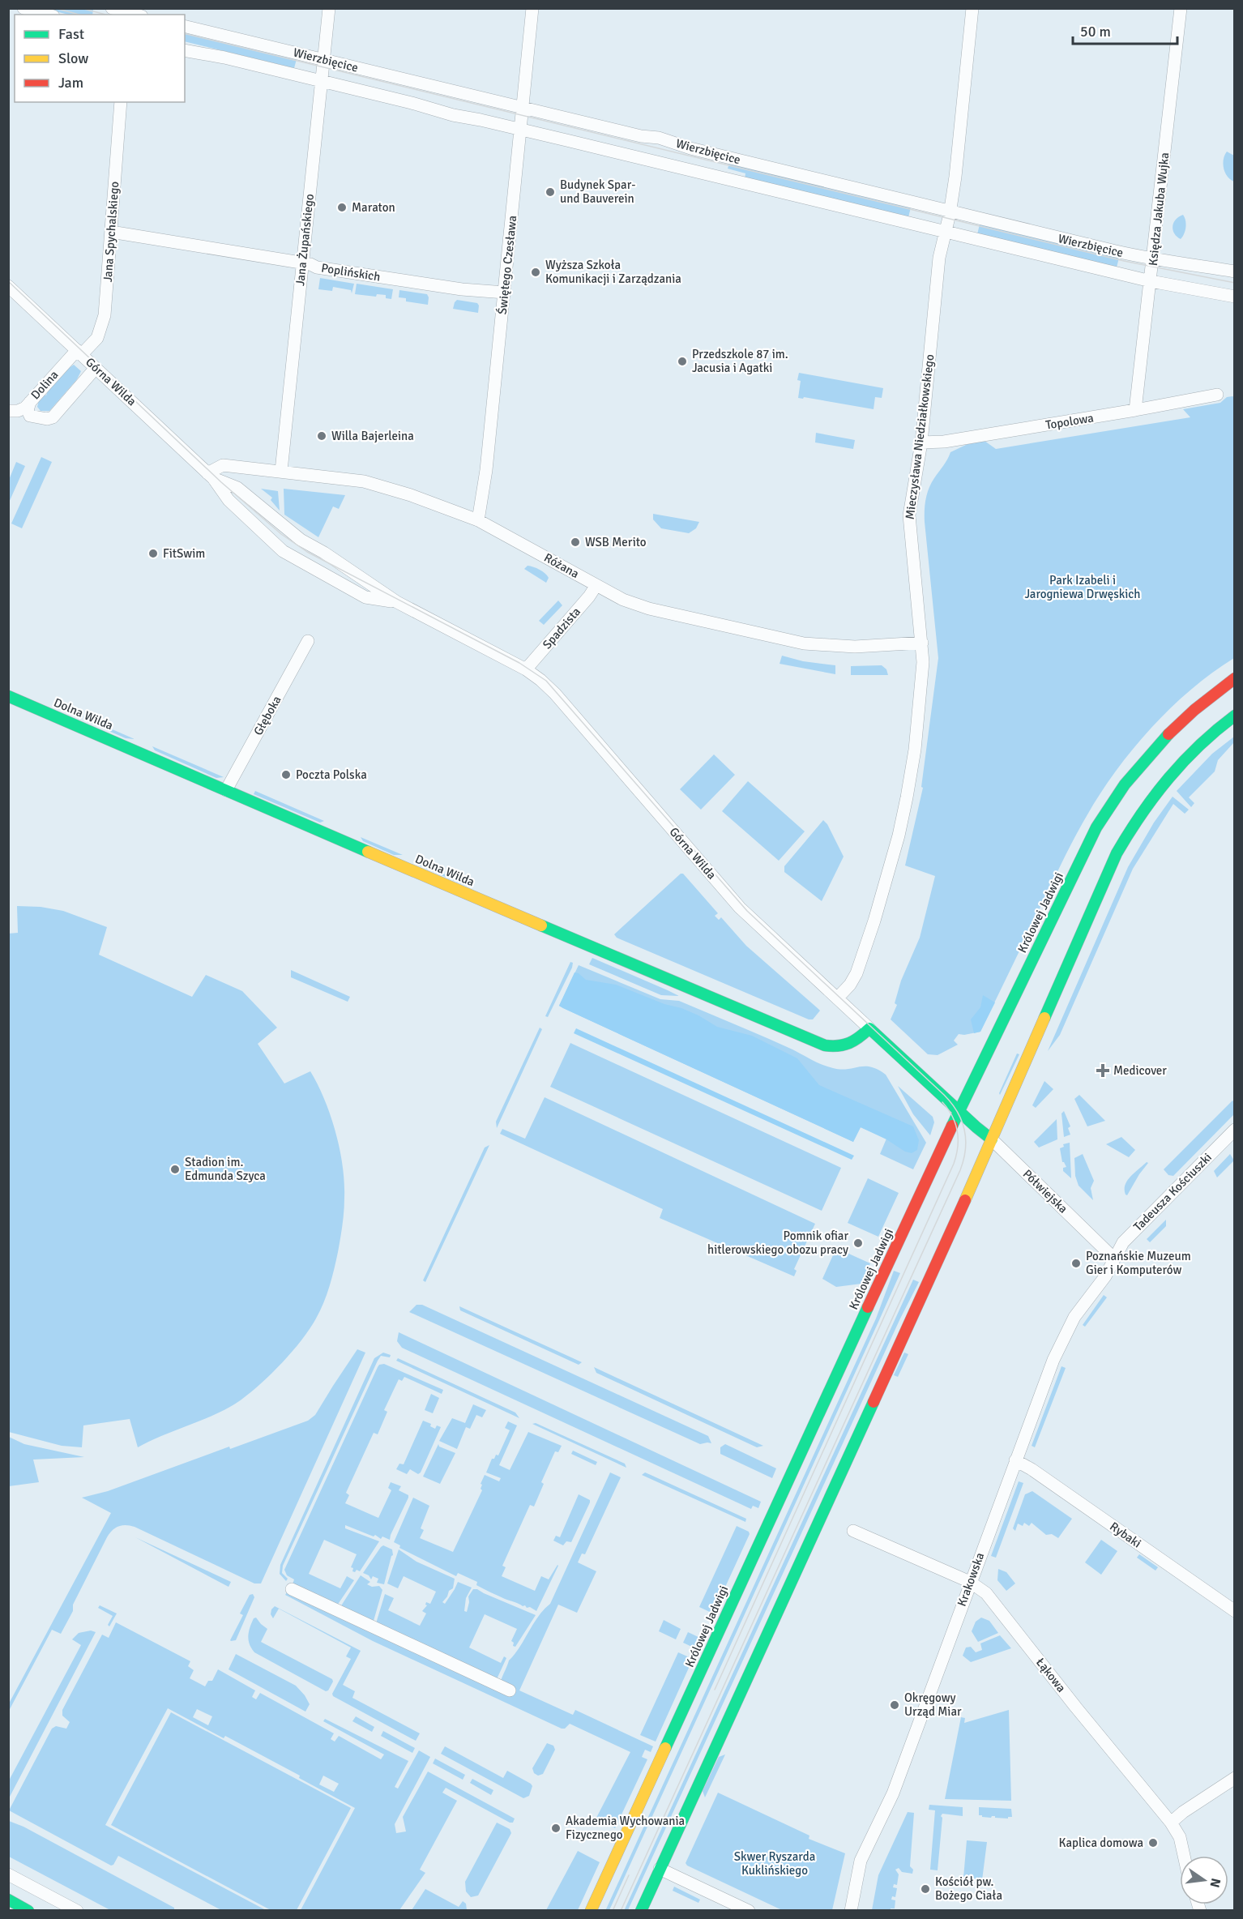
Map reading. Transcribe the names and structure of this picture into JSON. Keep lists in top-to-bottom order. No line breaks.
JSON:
{"streets":{"street":["Wierzbięcice","Księdza Jakuba Wujka","Jana Spychalskiego","Jana Żupańskiego","Świętego Czesława","Poplińskich","Górna Wilda","Dolina","Topolowa","Mieczysława Niedziałkowskiego","Różana","Spadzista","Dolna Wilda","Głęboka","Królowej Jadwigi","Półwiejska","Tadeusza Kościuszki","Rybaki","Krakowska","Łąkowa"]},"crossings":[["Wierzbięcice","Księdza Jakuba Wujka"],["Wierzbięcice","Jana Żupańskiego"],["Wierzbięcice","Świętego Czesława"],["Wierzbięcice","Mieczysława Niedziałkowskiego"],["Księdza Jakuba Wujka","Topolowa"],["Jana Spychalskiego","Poplińskich"],["Jana Spychalskiego","Górna Wilda"],["Jana Spychalskiego","Dolina"],["Jana Żupańskiego","Poplińskich"],["Jana Żupańskiego","Różana"],["Świętego Czesława","Poplińskich"],["Świętego Czesława","Różana"],["Górna Wilda","Dolina"],["Górna Wilda","Mieczysława Niedziałkowskiego"],["Górna Wilda","Różana"],["Górna Wilda","Spadzista"],["Górna Wilda","Dolna Wilda"],["Górna Wilda","Królowej Jadwigi"],["Górna Wilda","Półwiejska"],["Topolowa","Mieczysława Niedziałkowskiego"],["Mieczysława Niedziałkowskiego","Różana"],["Różana","Spadzista"],["Dolna Wilda","Głęboka"],["Półwiejska","Tadeusza Kościuszki"],["Półwiejska","Krakowska"],["Tadeusza Kościuszki","Krakowska"],["Rybaki","Krakowska"],["Krakowska","Łąkowa"]],"parks":["Park Izabeli i Jarogniewa Drwęskich","Skwer Ryszarda Kuklińskiego"],"places":{"other":["Budynek Spar- und Bauverein","Maraton","Wyższa Szkoła Komunikacji i Zarządzania","Przedszkole 87 im. Jacusia i Agatki","Willa Bajerleina","WSB Merito","FitSwim","Poczta Polska","Stadion im. Edmunda Szyca","Pomnik ofiar hitlerowskiego obozu pracy","Poznańskie Muzeum Gier i Komputerów","Okręgowy Urząd Miar","Akademia Wychowania Fizycznego","Kaplica domowa","Kościół pw. Bożego Ciała"],"health":["Medicover"]},"legend":["Fast","Slow","Jam"],"scale_bar":"50 m","north":"right"}
